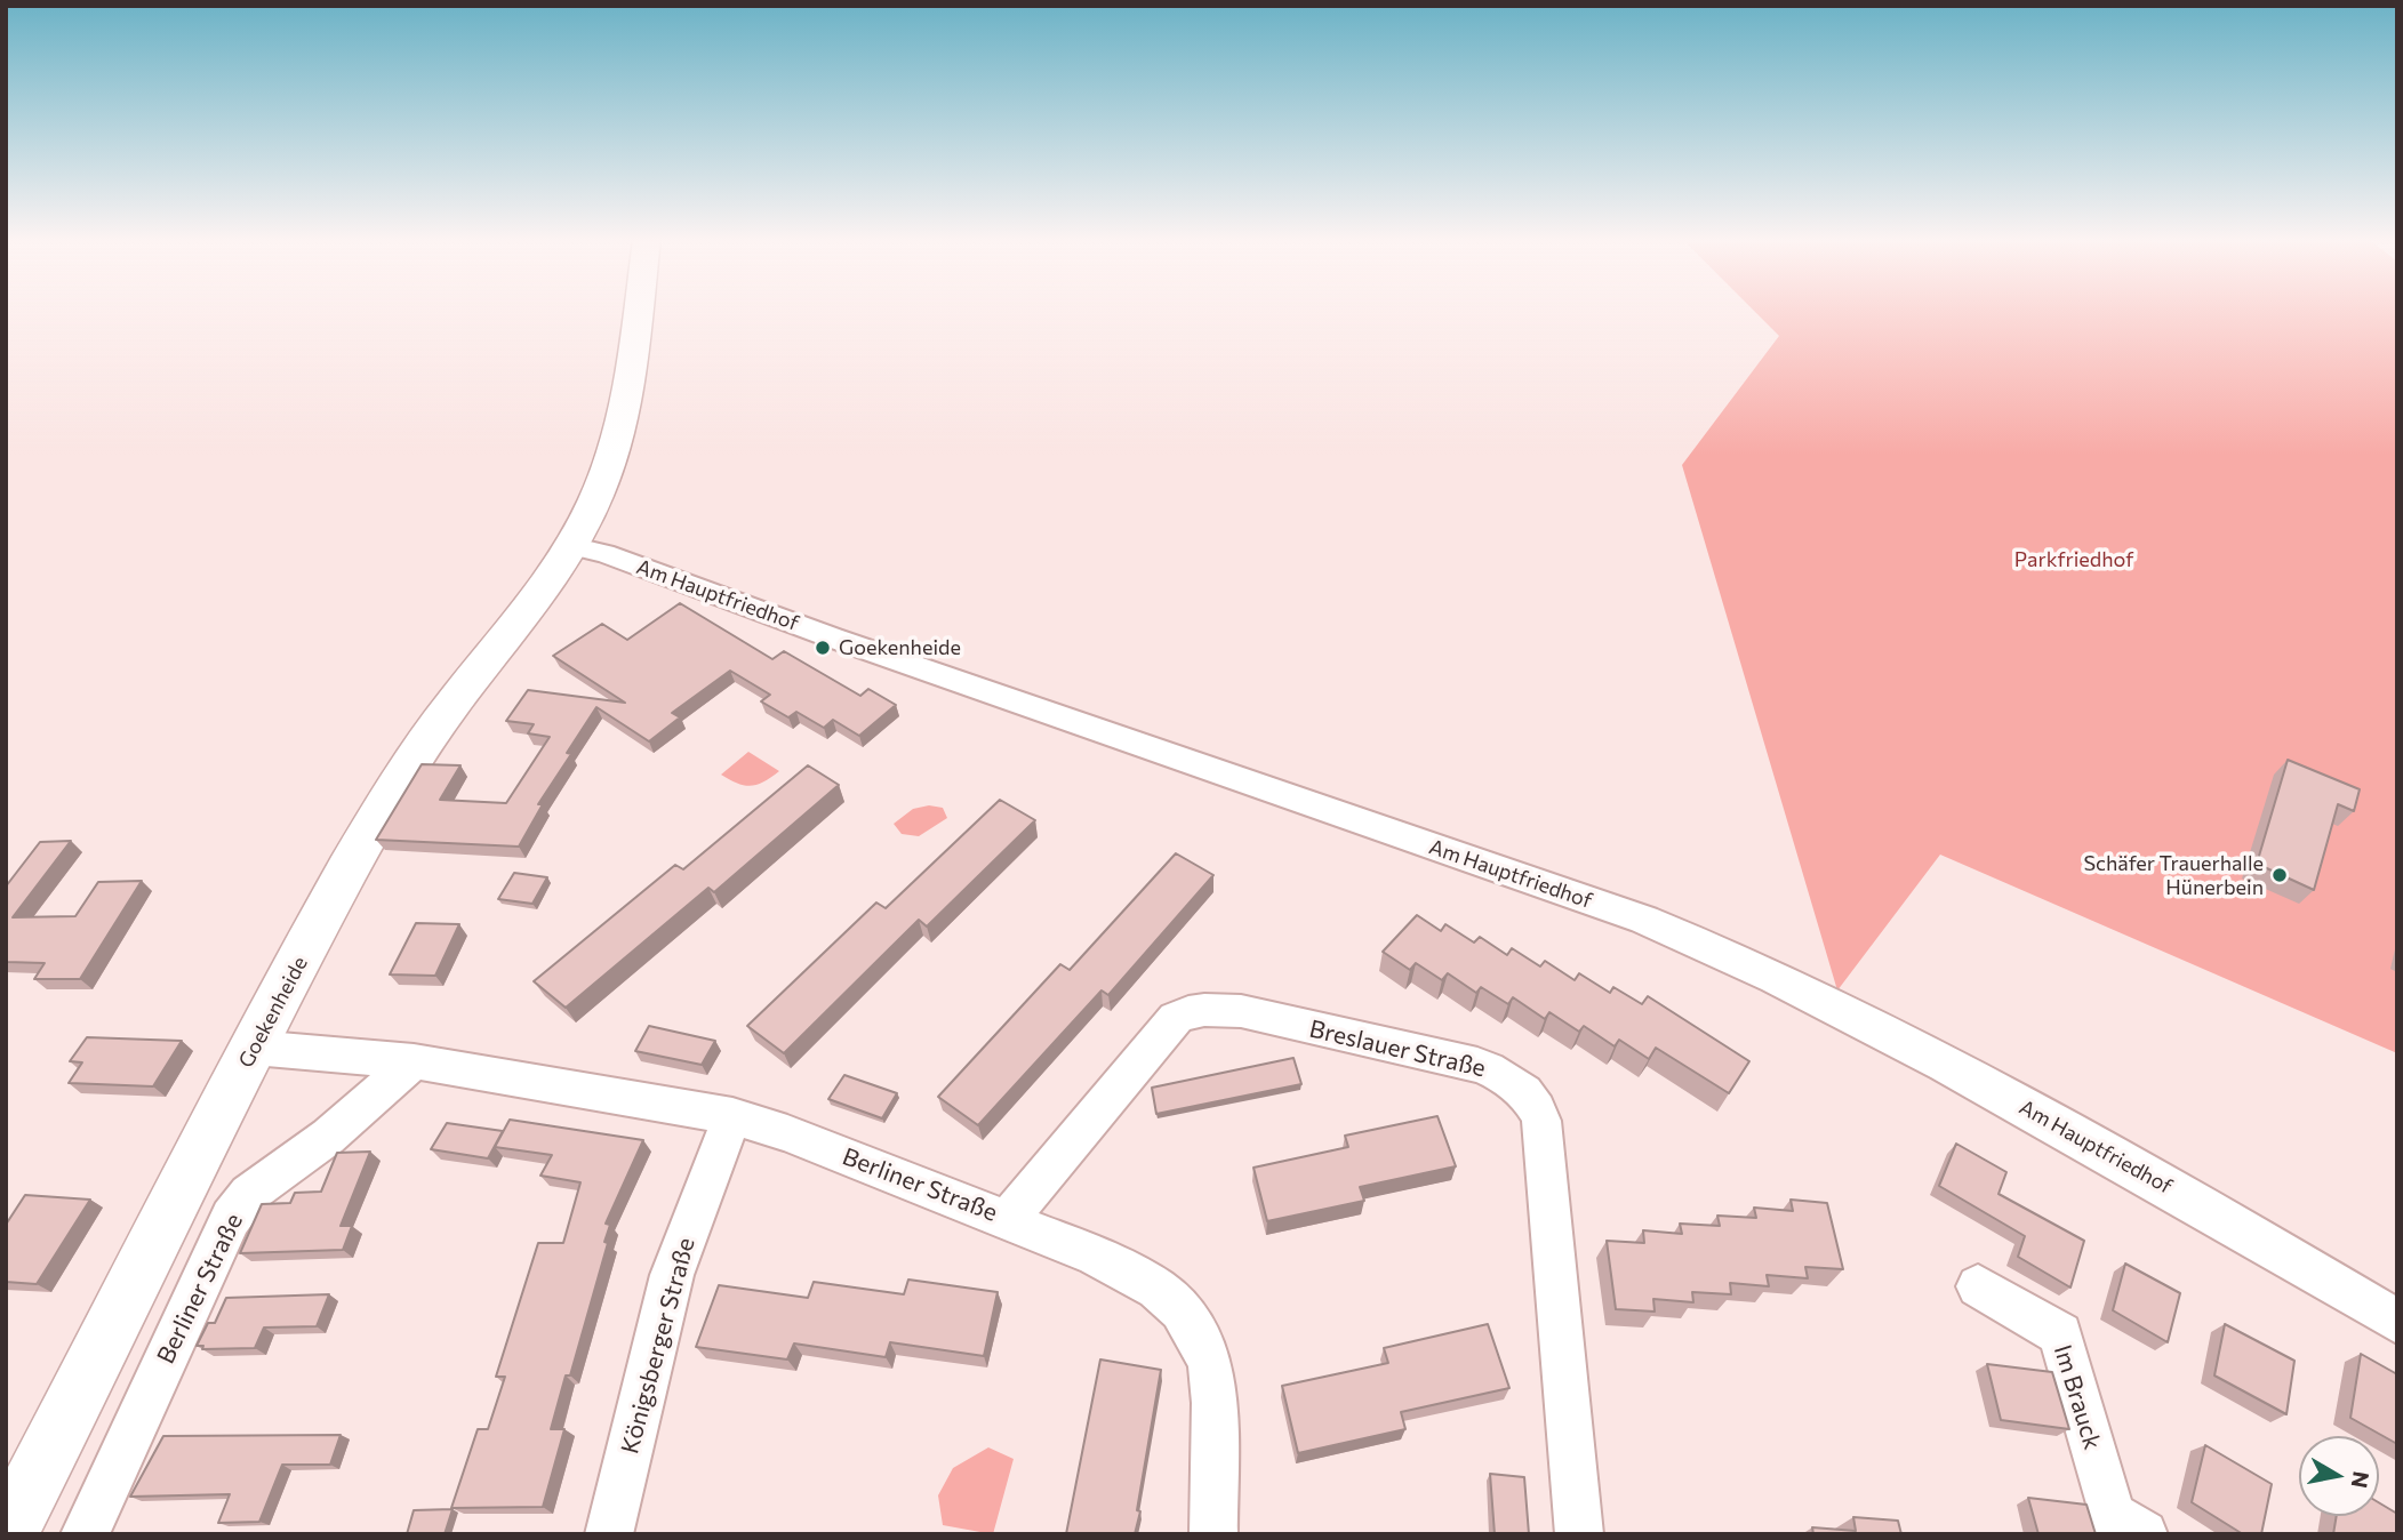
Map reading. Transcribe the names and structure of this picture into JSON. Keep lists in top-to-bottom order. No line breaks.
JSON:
{"streets":{"main road":["Goekenheide"],"street":["Am Hauptfriedhof","Breslauer Straße","Berliner Straße","Königsberger Straße","Im Brauck"]},"crossings":[["Am Hauptfriedhof","Goekenheide"],["Goekenheide","Berliner Straße"],["Breslauer Straße","Berliner Straße"],["Berliner Straße","Königsberger Straße"]],"parks":["Parkfriedhof"],"places":["Goekenheide","Schäfer Trauerhalle Hünerbein"],"north":"right"}
